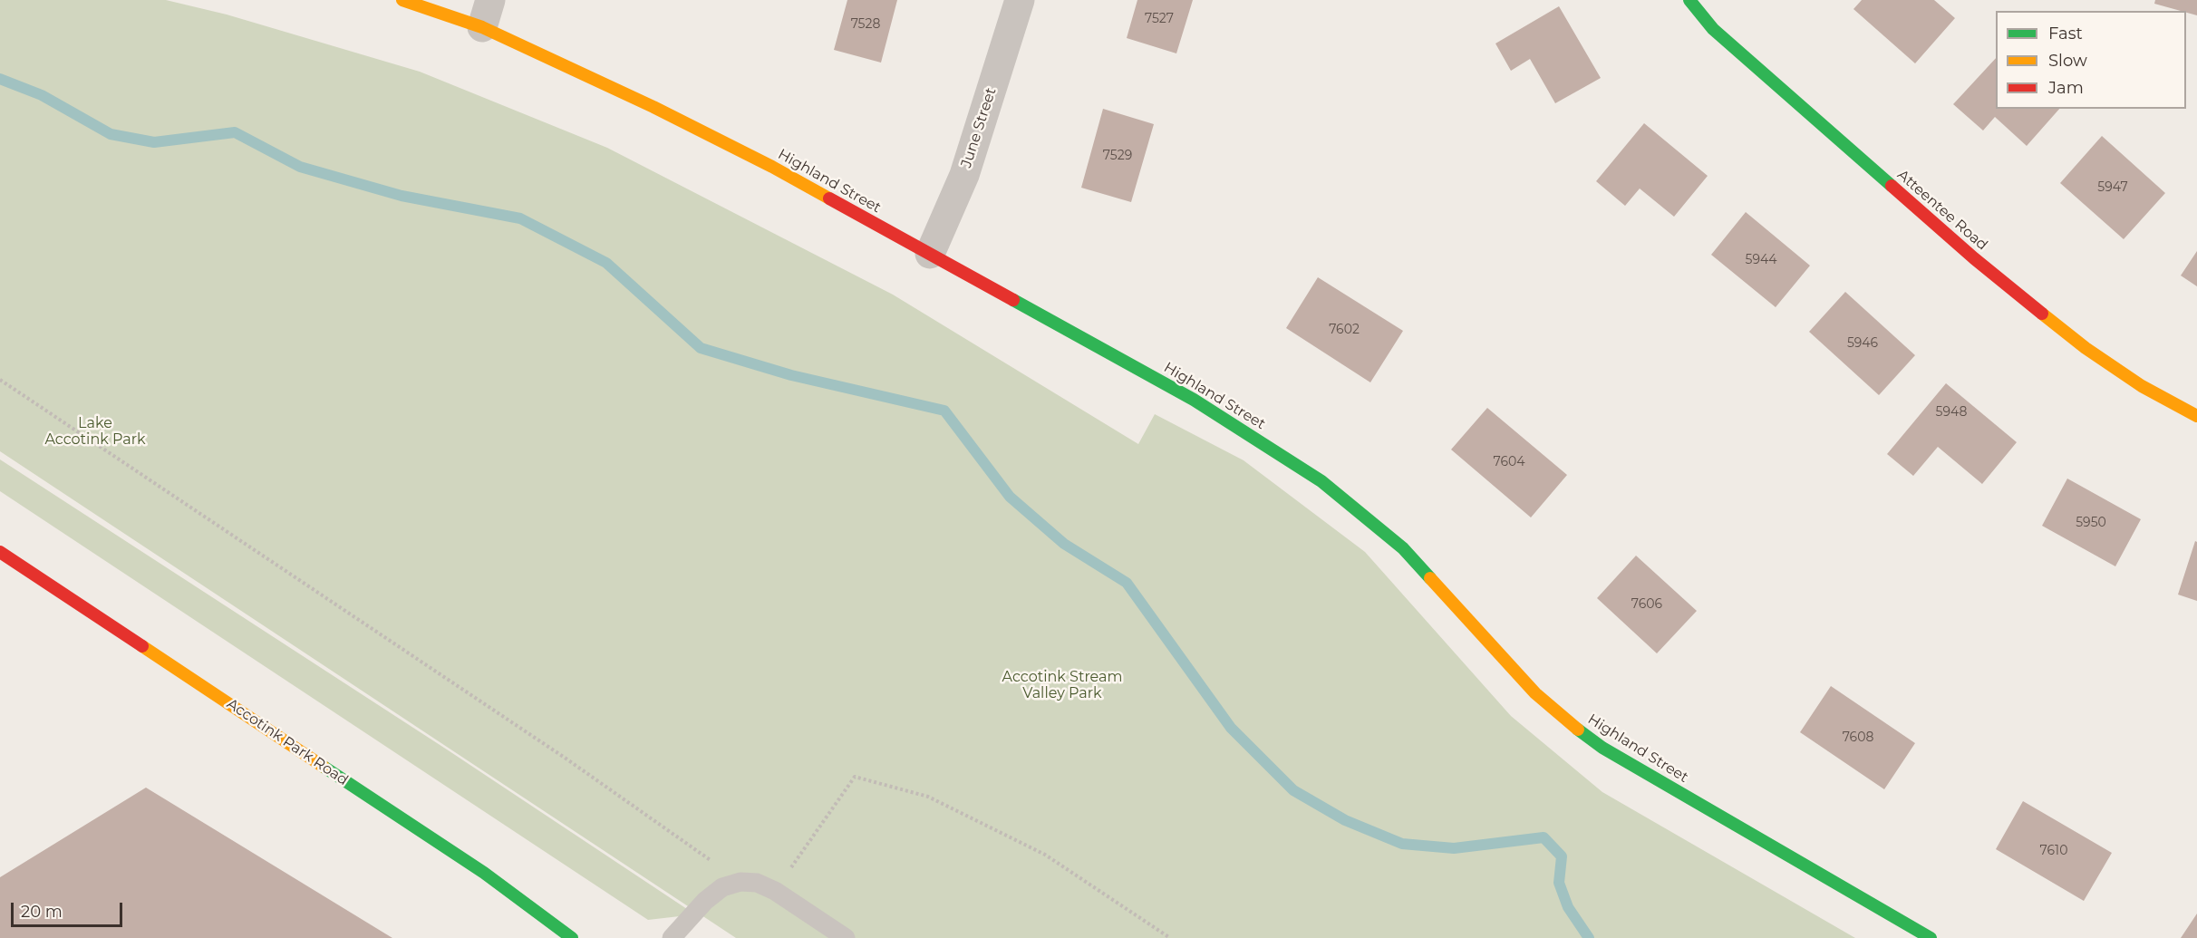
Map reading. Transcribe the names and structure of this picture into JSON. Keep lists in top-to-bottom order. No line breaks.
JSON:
{"streets":{"street":["June Street","Highland Street","Atteentee Road","Accotink Park Road"]},"crossings":[["June Street","Highland Street"]],"parks":["Lake Accotink Park","Accotink Stream Valley Park"],"house_numbers":["7527","7528","7529","5947","5944","7602","5946","5948","7604","5950","7606","7608","7610"],"legend":["Fast","Slow","Jam"],"scale_bar":"20 m"}
